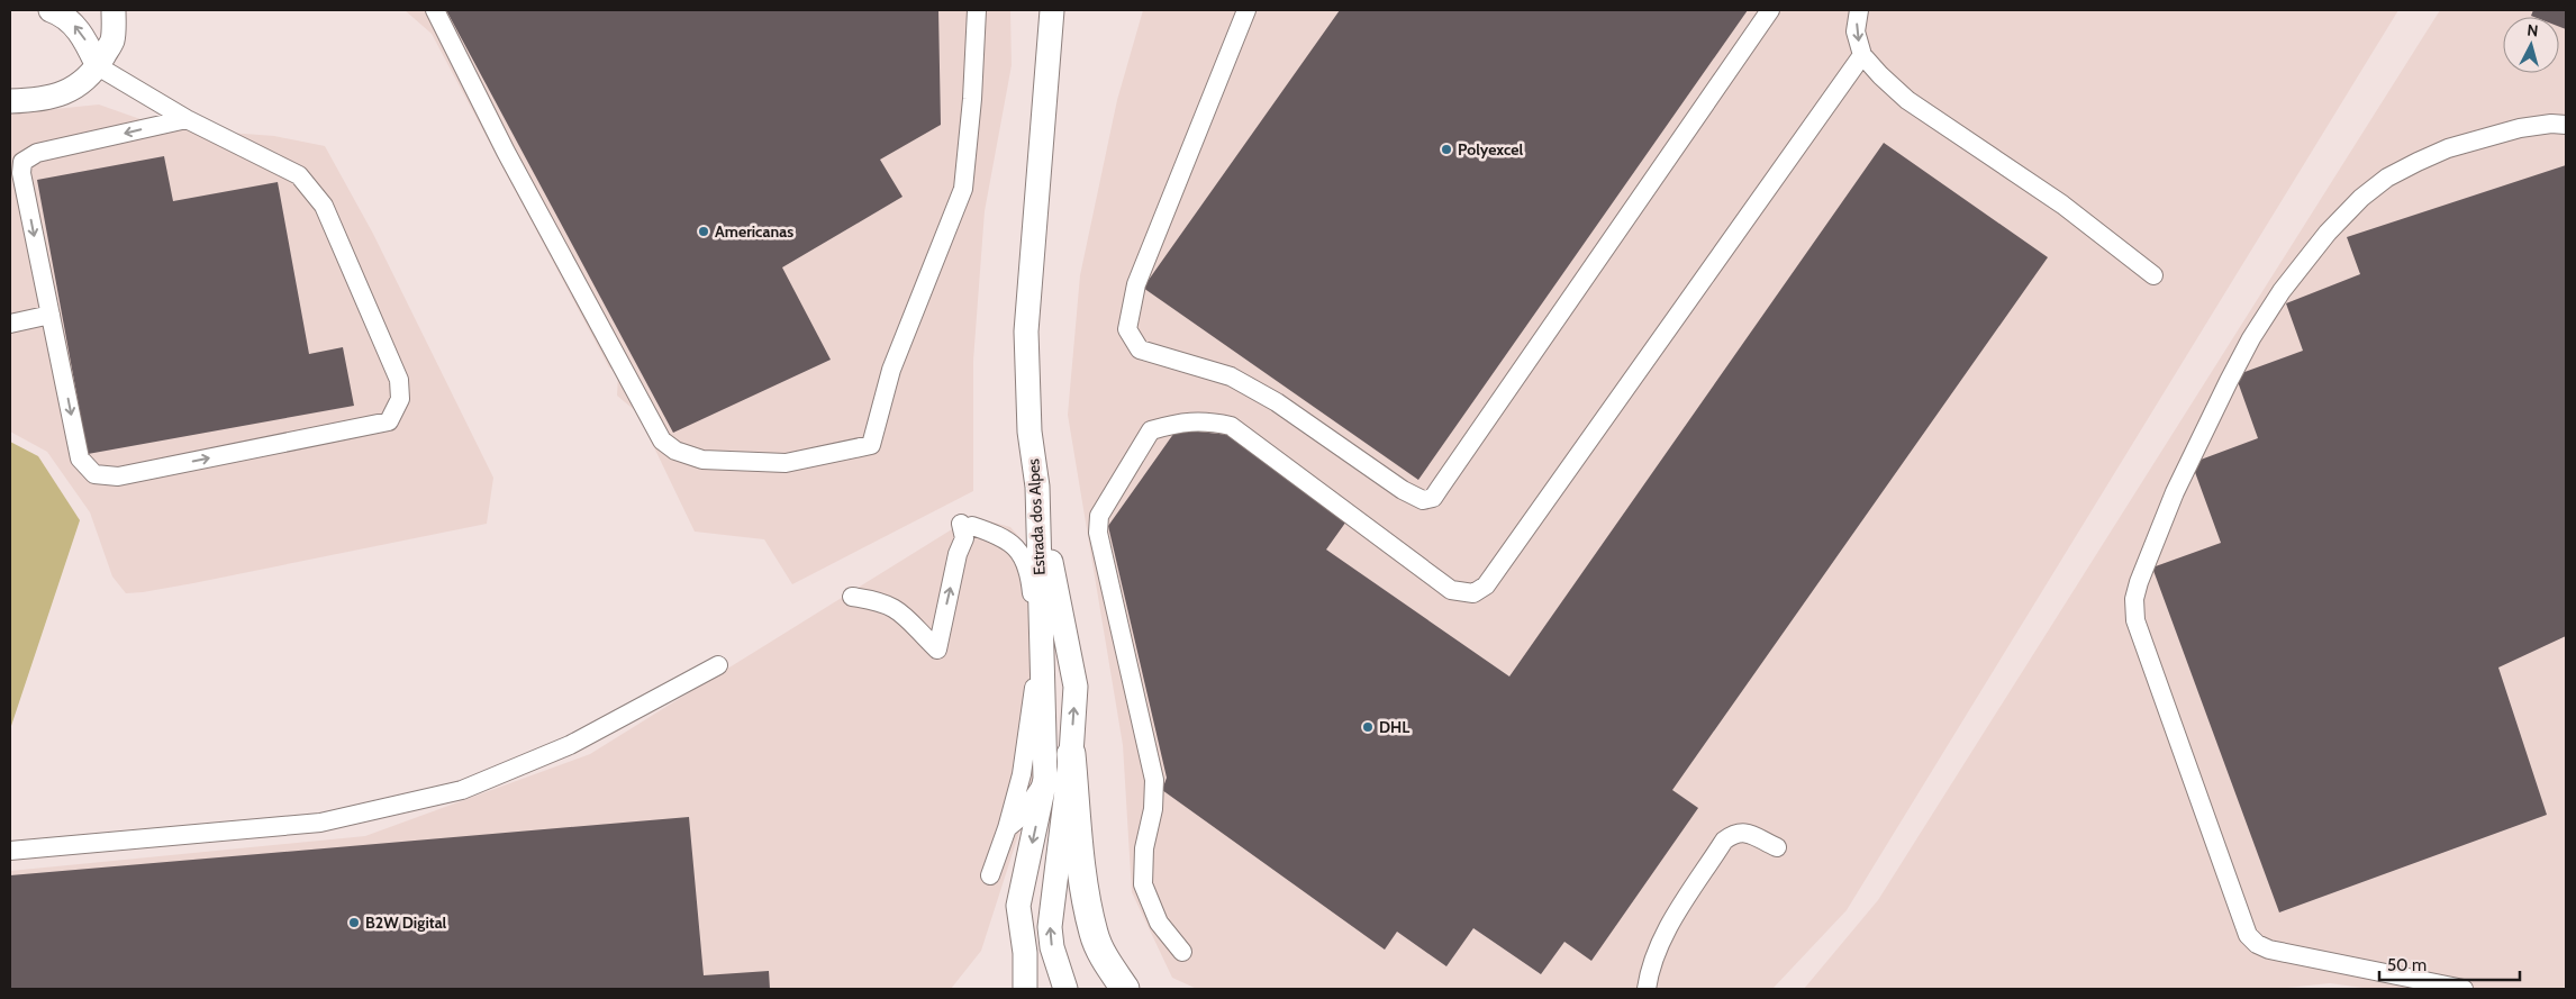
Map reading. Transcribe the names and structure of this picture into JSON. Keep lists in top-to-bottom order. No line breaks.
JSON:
{"streets":{"main road":["Estrada dos Alpes"]},"places":["Polyexcel","Americanas","DHL","B2W Digital"],"scale_bar":"50 m","north":"top"}
